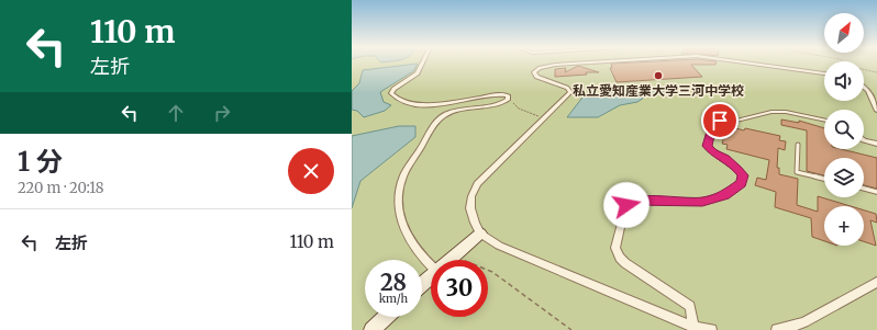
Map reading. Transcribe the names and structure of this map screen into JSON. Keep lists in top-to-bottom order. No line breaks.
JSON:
{"places":["私立愛知産業大学三河中学校"],"north":"top right","page":{"turn":["110 m","左折"],"map_buttons":"+","heading":["1 分","220 m · 20:18"],"list":[{"name":"左折","value":"110 m"}],"speed":"28 km/h","limit":"30"}}
